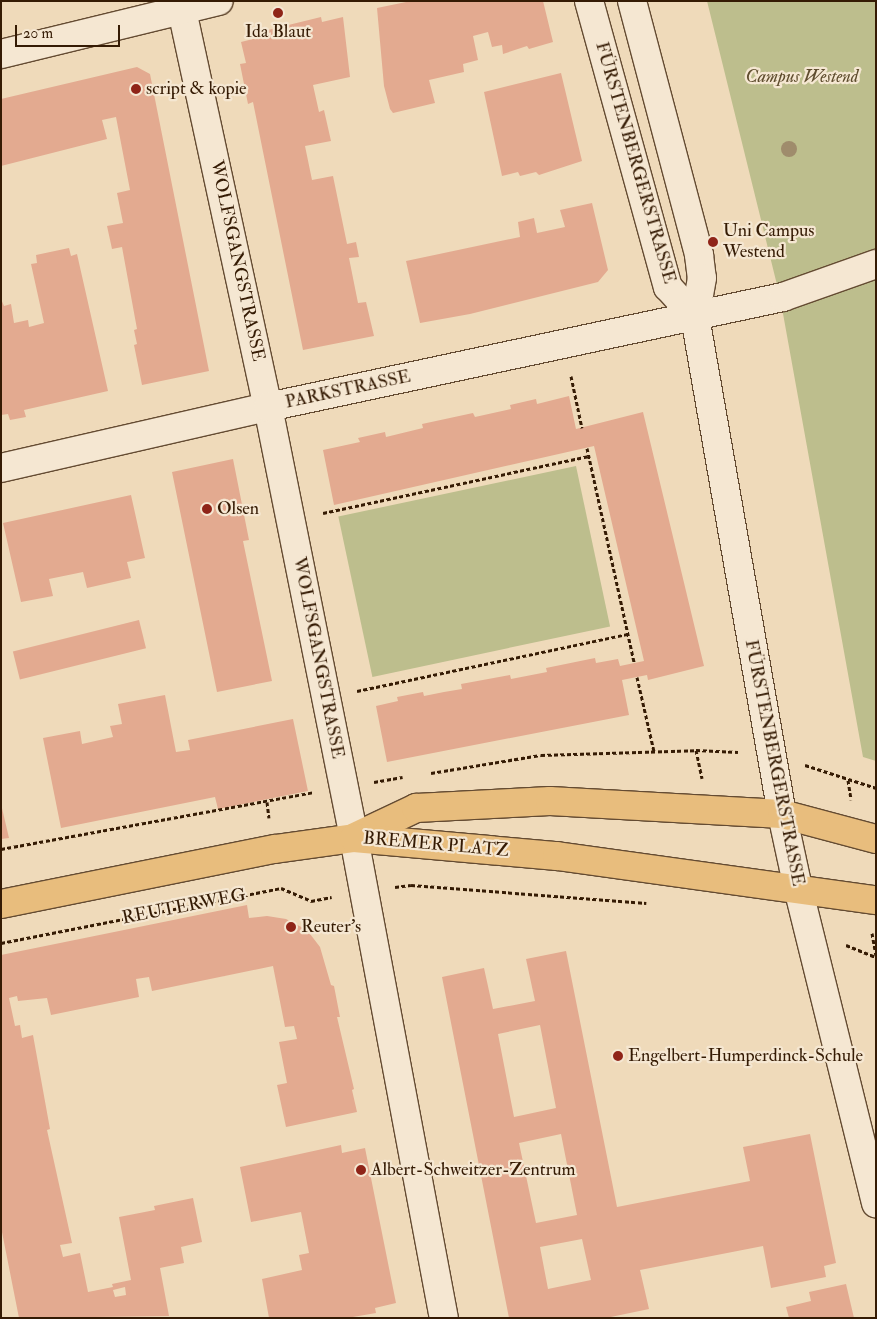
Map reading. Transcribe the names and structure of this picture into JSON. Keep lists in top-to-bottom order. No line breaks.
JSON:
{"streets":{"main road":["BREMER PLATZ"],"street":["FÜRSTENBERGERSTRASSE","WOLFSGANGSTRASSE","PARKSTRASSE"],"path":["REUTERWEG"]},"crossings":[["FÜRSTENBERGERSTRASSE","PARKSTRASSE"],["FÜRSTENBERGERSTRASSE","BREMER PLATZ"],["WOLFSGANGSTRASSE","PARKSTRASSE"],["WOLFSGANGSTRASSE","BREMER PLATZ"],["WOLFSGANGSTRASSE","REUTERWEG"]],"parks":["Campus Westend"],"places":["Ida Blaut","script & kopie","Uni Campus Westend","Olsen","Reuter's","Engelbert-Humperdinck-Schule","Albert-Schweitzer-Zentrum"],"scale_bar":"20 m"}
